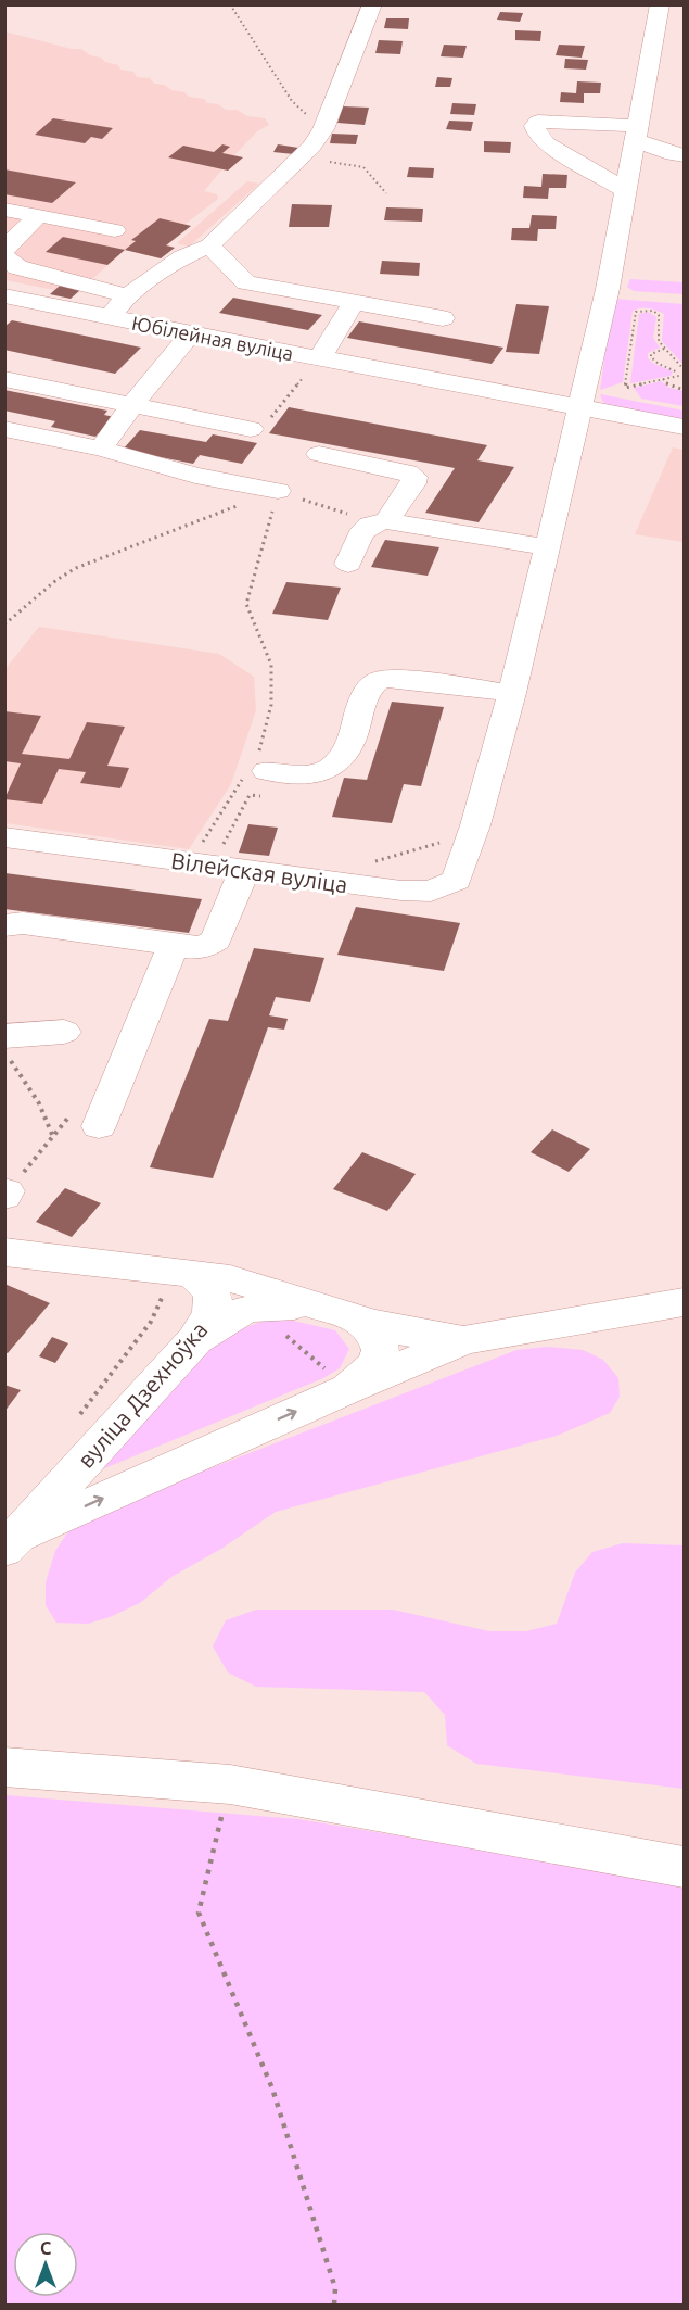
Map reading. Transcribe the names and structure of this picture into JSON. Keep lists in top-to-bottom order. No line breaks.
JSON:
{"streets":{"main road":["Юбілейная вуліца","Вілейская вуліца","вуліца Дзехноўка"]},"north":"top"}
